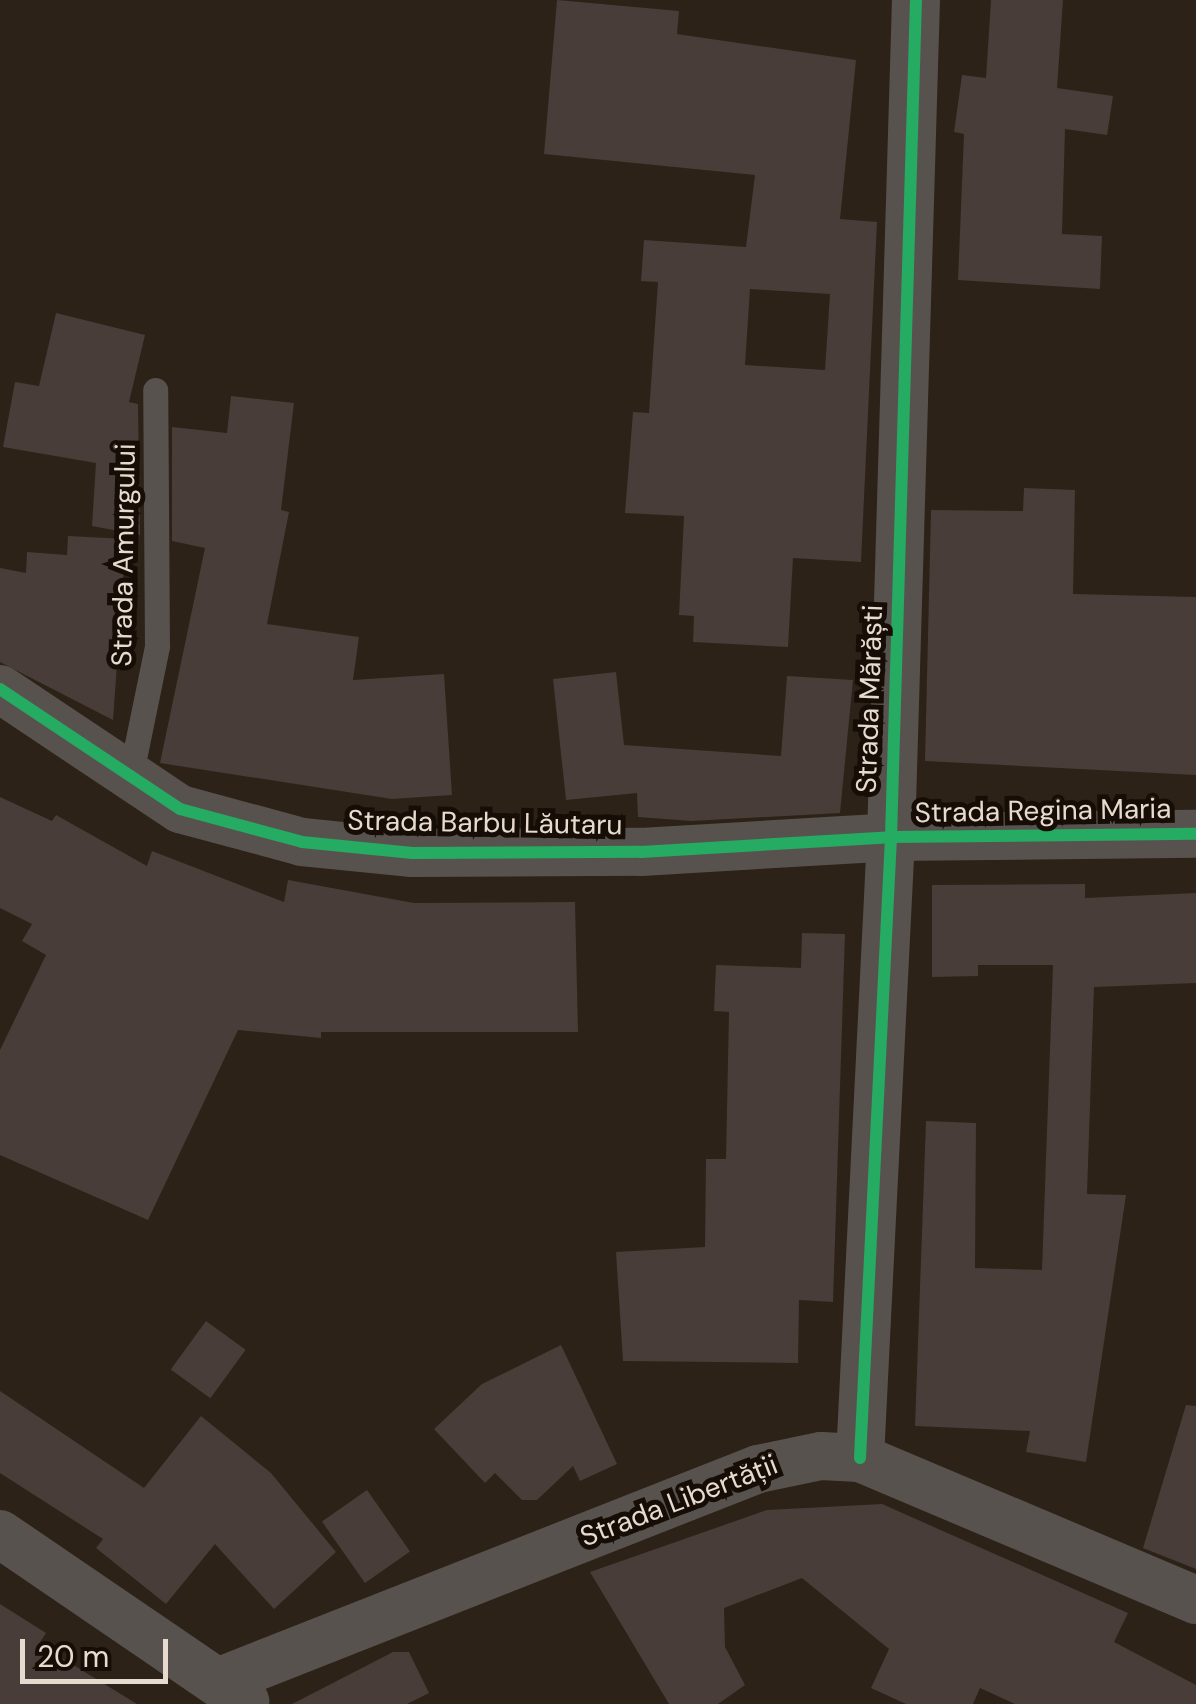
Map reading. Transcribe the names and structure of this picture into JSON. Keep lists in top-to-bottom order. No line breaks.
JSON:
{"streets":{"street":["Strada Mărăști","Strada Regina Maria","Strada Barbu Lăutaru","Strada Libertății"],"lane":["Strada Amurgului"]},"crossings":[["Strada Amurgului","Strada Barbu Lăutaru"],["Strada Mărăști","Strada Regina Maria"],["Strada Mărăști","Strada Barbu Lăutaru"],["Strada Mărăști","Strada Libertății"],["Strada Regina Maria","Strada Barbu Lăutaru"]],"scale_bar":"20 m"}
